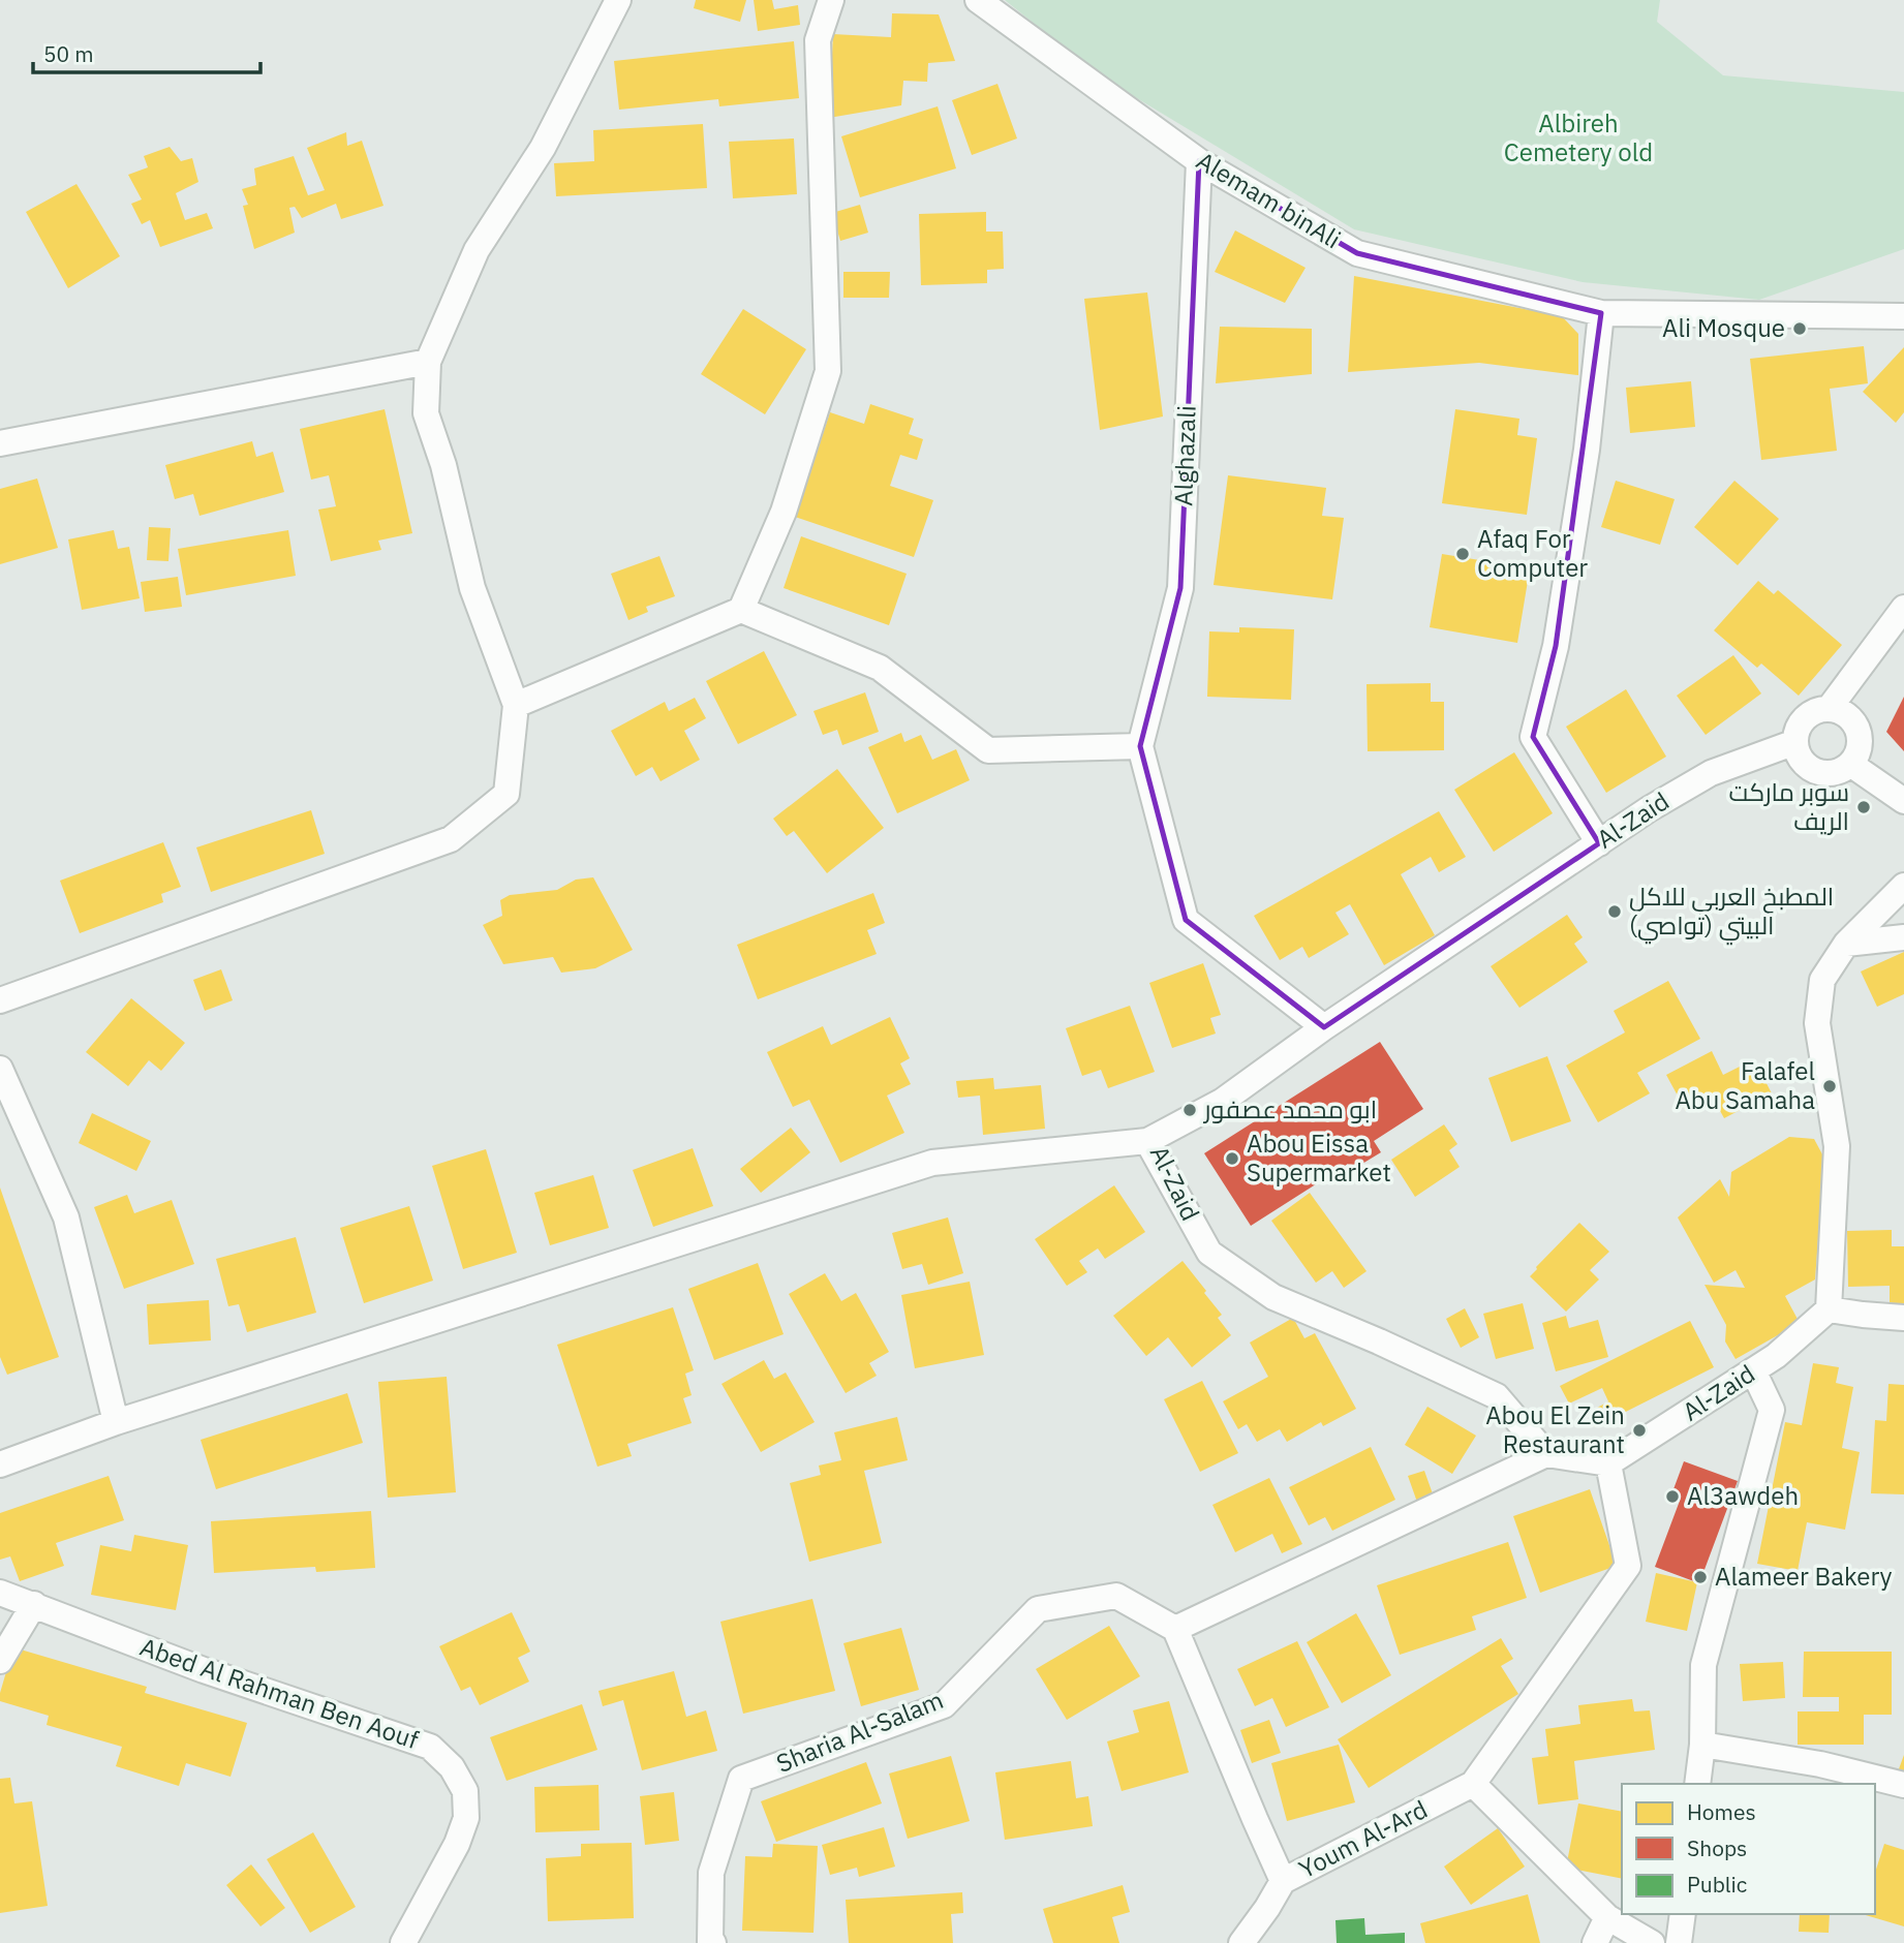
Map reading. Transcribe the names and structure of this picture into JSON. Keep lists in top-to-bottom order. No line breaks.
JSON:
{"streets":{"street":["Alemam binAli","Alghazali","Al-Zaid","Abed Al Rahman Ben Aouf","Sharia Al-Salam","Youm Al-Ard"]},"crossings":[["Alemam binAli","Alghazali"]],"parks":["Albireh Cemetery old"],"places":["Ali Mosque","Afaq For Computer","سوبر ماركت الريف","المطبخ العربي للاكل البيتي (تواصي)","Falafel Abu Samaha","ابو محمد عصفور","Abou Eissa Supermarket","Abou El Zein Restaurant","Al3awdeh","Alameer Bakery"],"legend":["Homes","Shops","Public"],"scale_bar":"50 m"}
